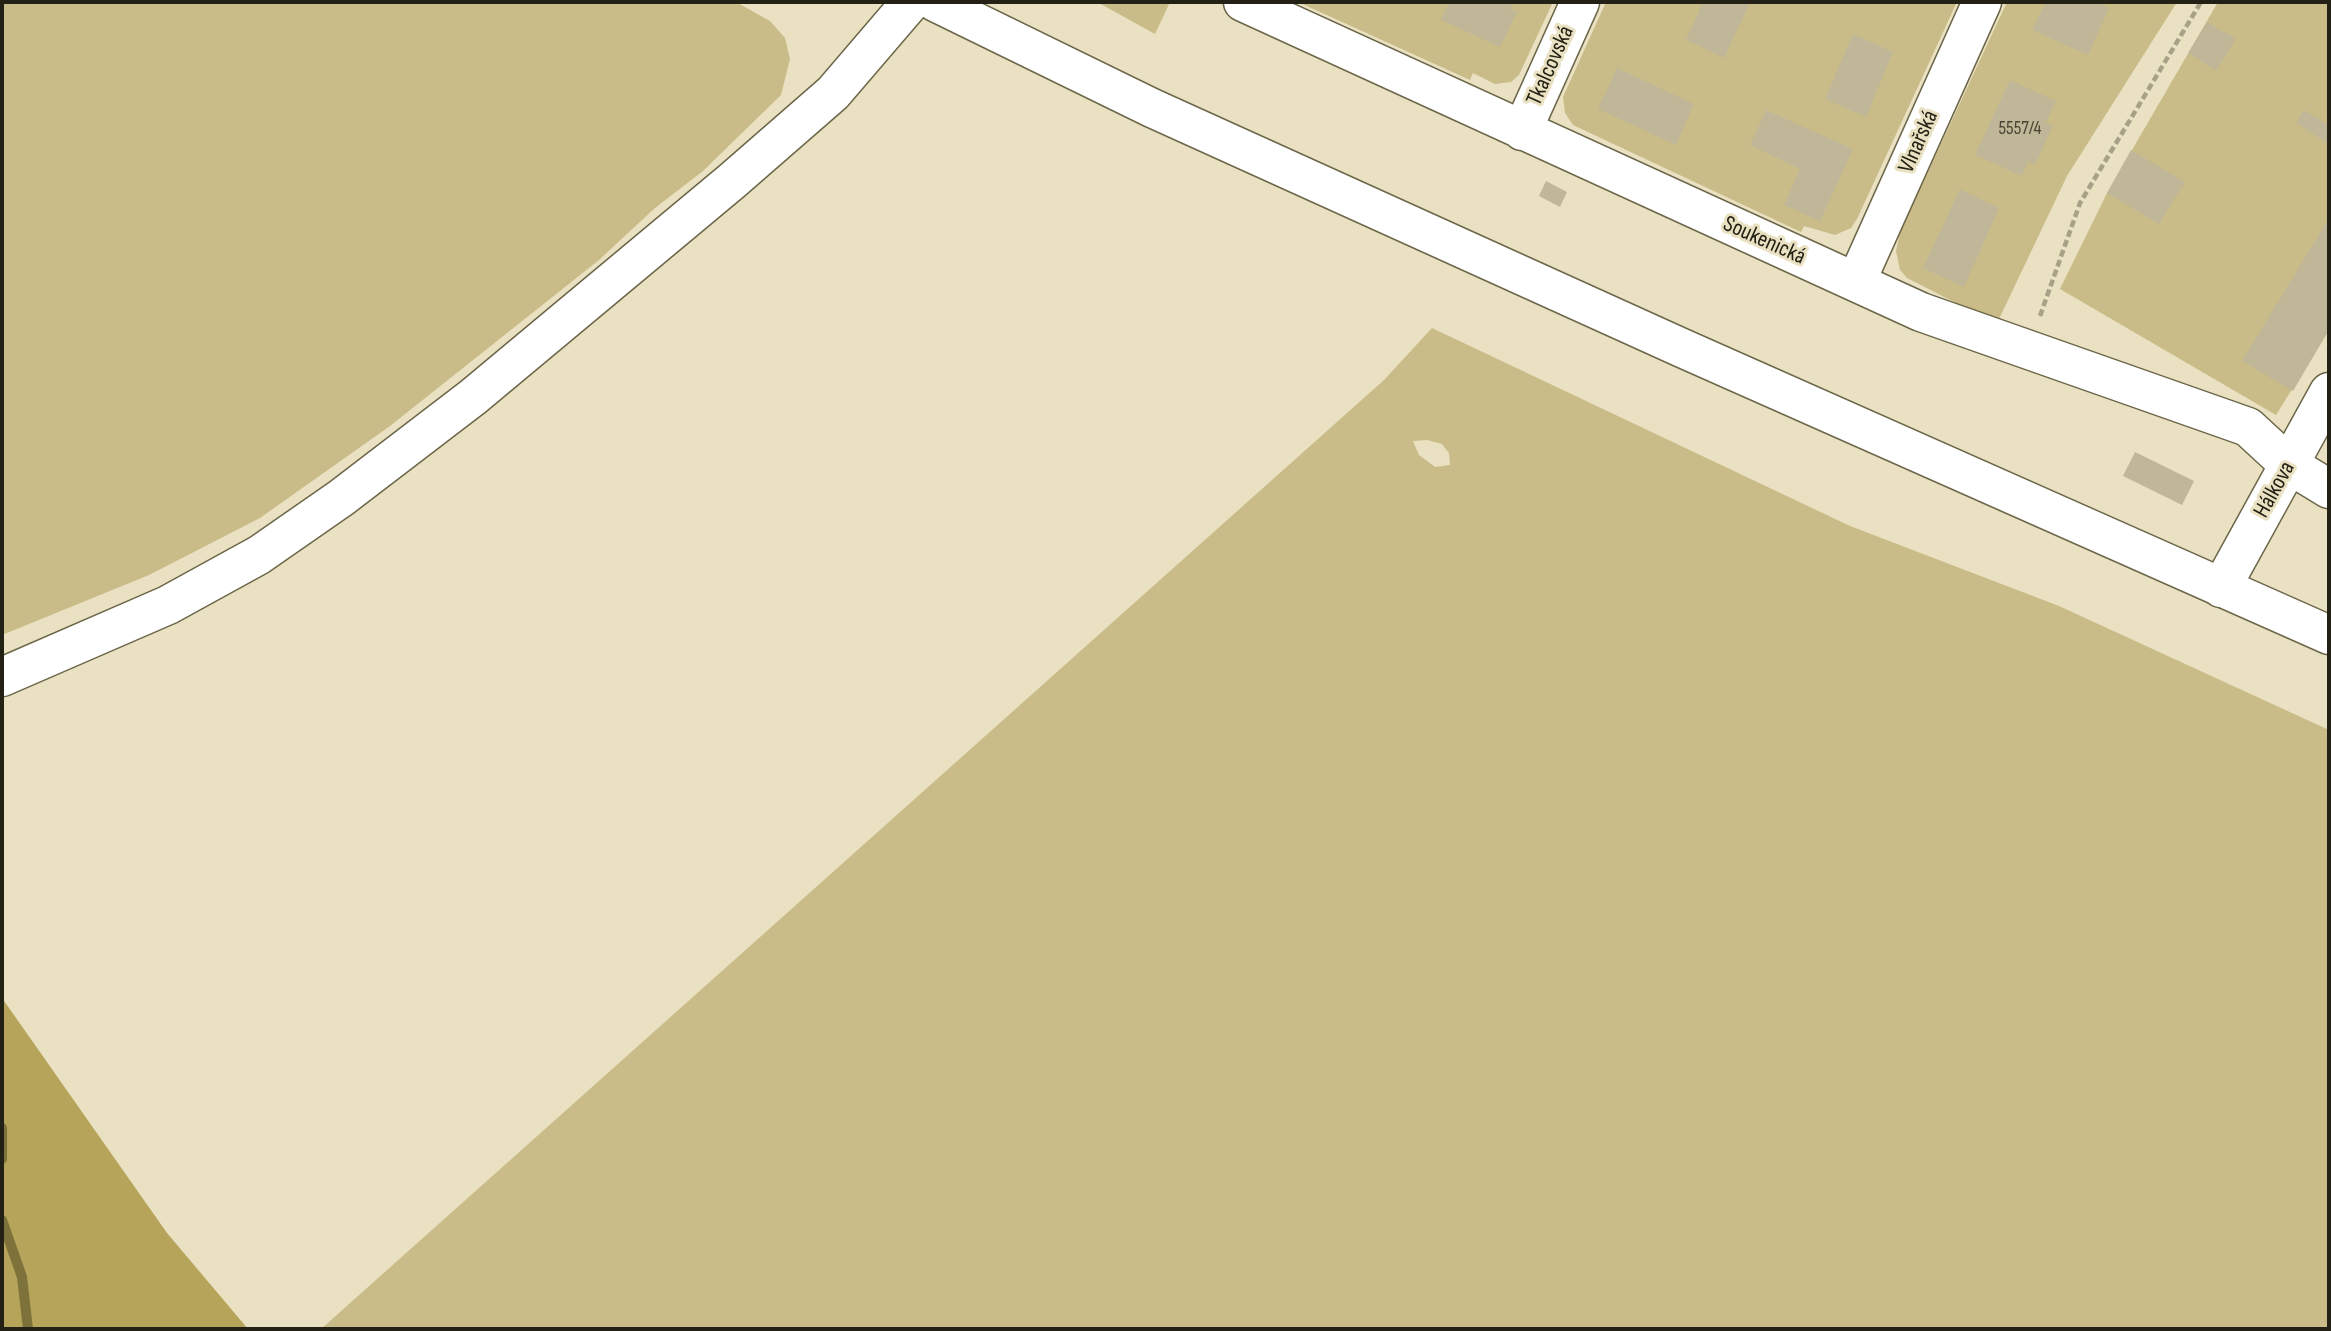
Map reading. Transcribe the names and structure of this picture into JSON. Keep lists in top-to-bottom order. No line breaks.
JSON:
{"streets":{"street":["Tkalcovská","Vlnařská","Soukenická","Hálkova"]},"crossings":[["Tkalcovská","Soukenická"],["Vlnařská","Soukenická"],["Soukenická","Hálkova"]],"house_numbers":["5557/4"]}
